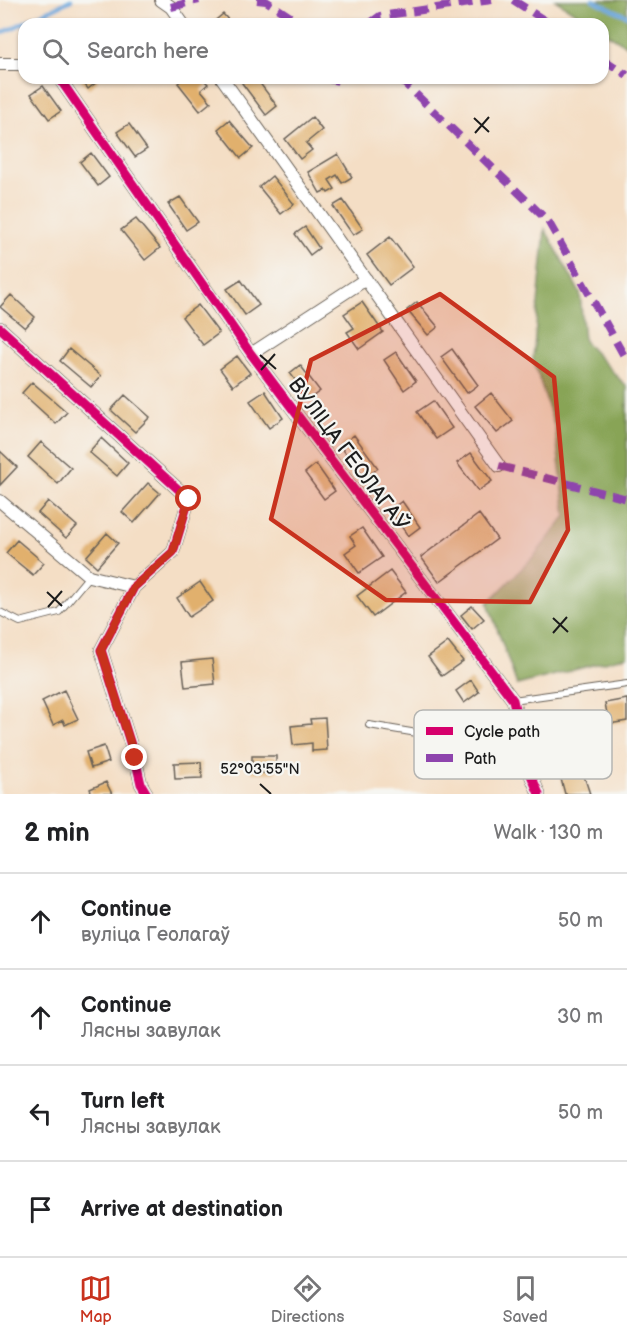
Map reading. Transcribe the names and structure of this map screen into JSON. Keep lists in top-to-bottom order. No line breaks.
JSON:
{"streets":{"street":["ВУЛІЦА ГЕОЛАГАЎ"]},"legend":["Cycle path","Path"],"page":{"search":"Search here","heading":["2 min","Walk · 130 m"],"list":[["Continue","вуліца Геолагаў","50 m"],["Continue","Лясны завулак","30 m"],["Turn left","Лясны завулак","50 m"],"Arrive at destination"],"nav":["Map","Directions","Saved"]},"coordinates":["52°03'55\"N"]}
